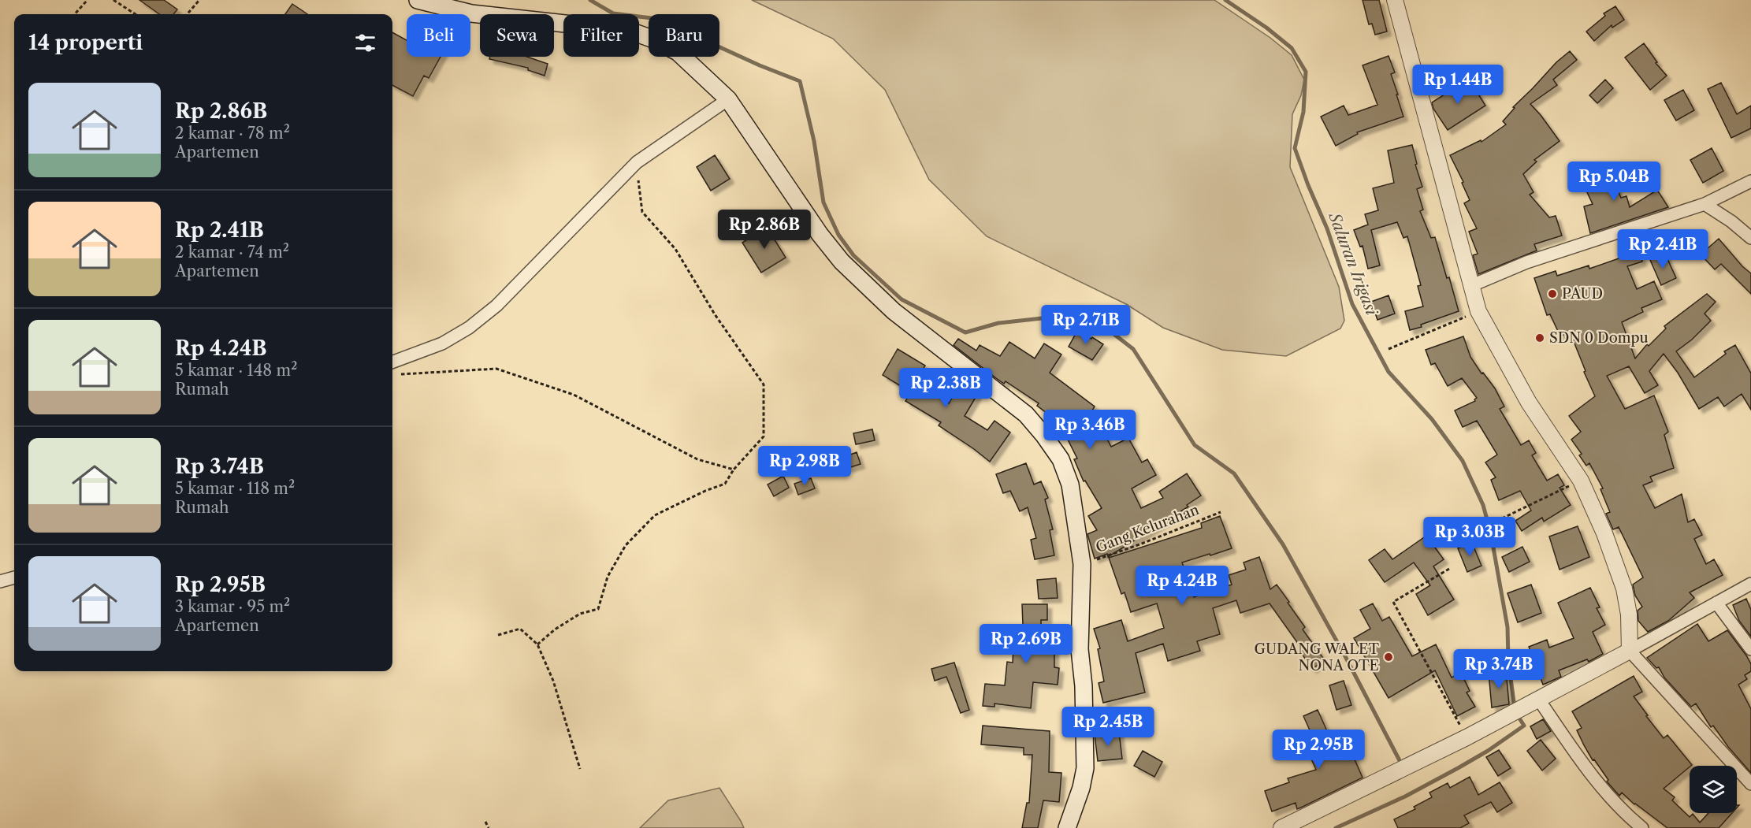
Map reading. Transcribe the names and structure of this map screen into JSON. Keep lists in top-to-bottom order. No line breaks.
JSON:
{"streets":{"path":["Gang Kelurahan"]},"water":["Saluran Irigasi"],"places":["PAUD","SDN 0 Dompu","GUDANG WALET NONA OTE"],"page":{"chip":["Beli","Sewa","Filter","Baru"],"heading":"14 properti","price":["Rp 1.44B","Rp 5.04B","Rp 2.86B","Rp 2.41B","Rp 2.71B","Rp 2.38B","Rp 3.46B","Rp 2.98B","Rp 3.03B","Rp 4.24B","Rp 2.69B","Rp 3.74B","Rp 2.45B","Rp 2.95B"],"list":[{"name":"Rp 2.86B","note":"2 kamar · 78 m² · Apartemen"},{"name":"Rp 2.41B","note":"2 kamar · 74 m² · Apartemen"},{"name":"Rp 4.24B","note":"5 kamar · 148 m² · Rumah"},{"name":"Rp 3.74B","note":"5 kamar · 118 m² · Rumah"},{"name":"Rp 2.95B","note":"3 kamar · 95 m² · Apartemen"}]}}
